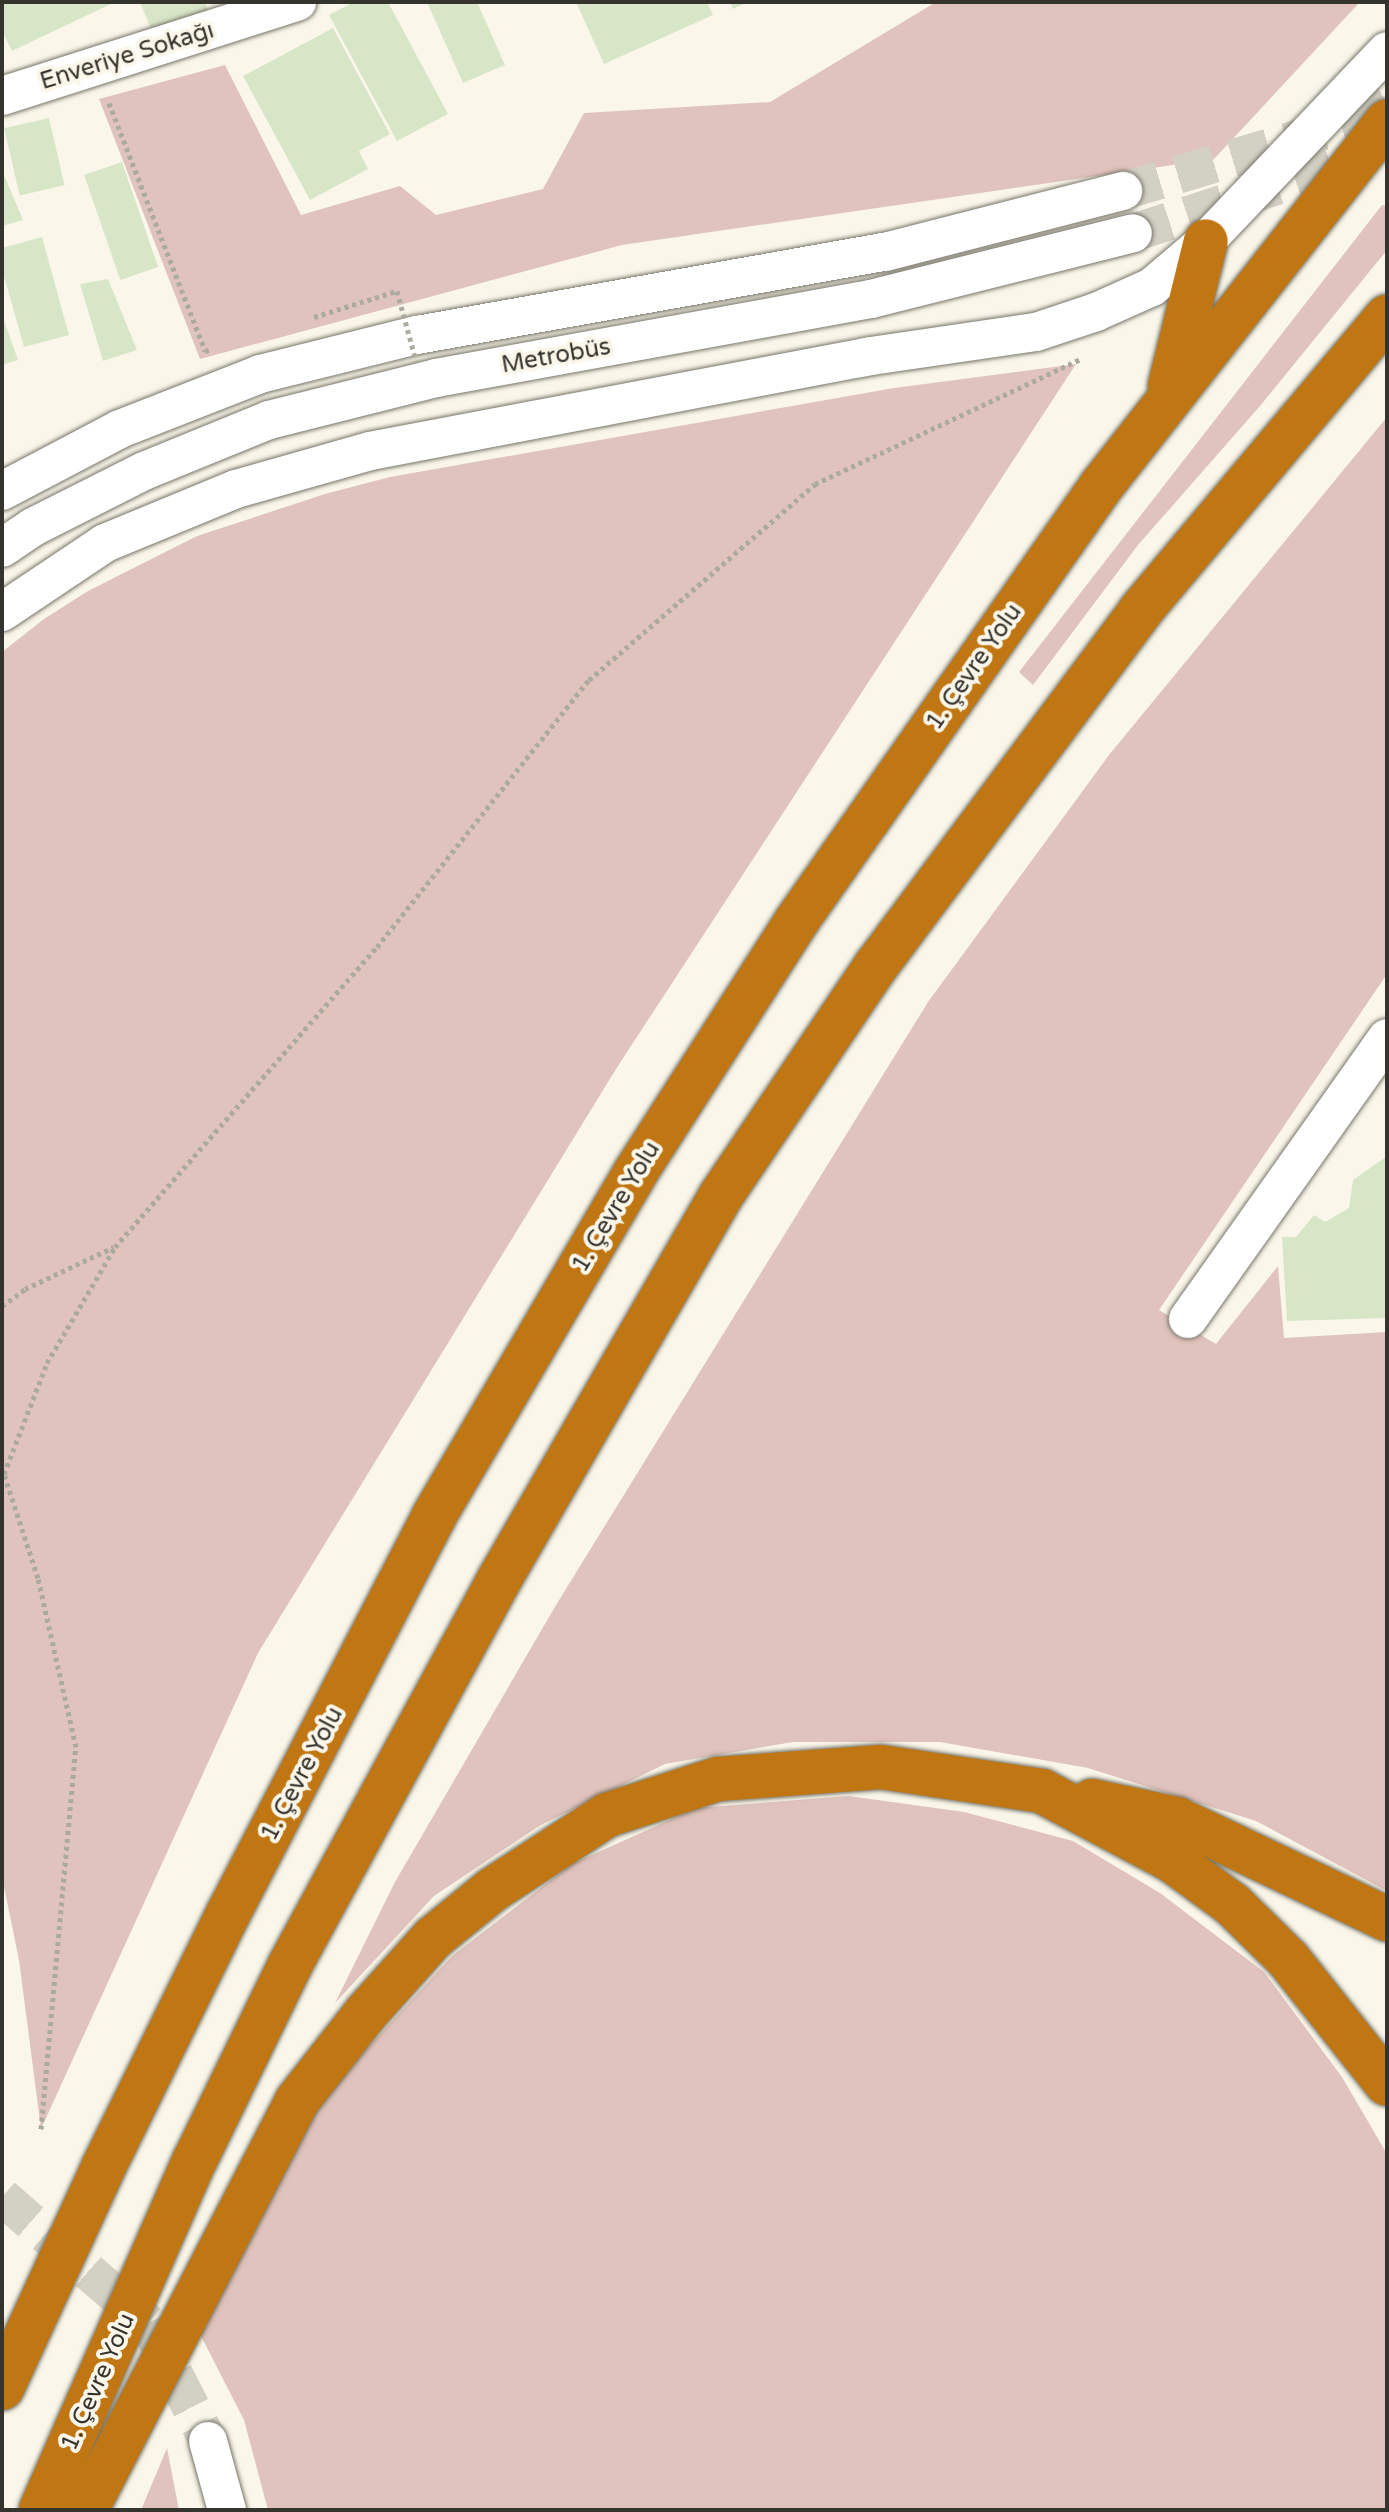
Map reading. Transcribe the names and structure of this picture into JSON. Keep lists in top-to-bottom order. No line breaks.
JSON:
{"streets":{"highway":["1. Çevre Yolu"],"street":["Enveriye Sokağı","Metrobüs"]}}
